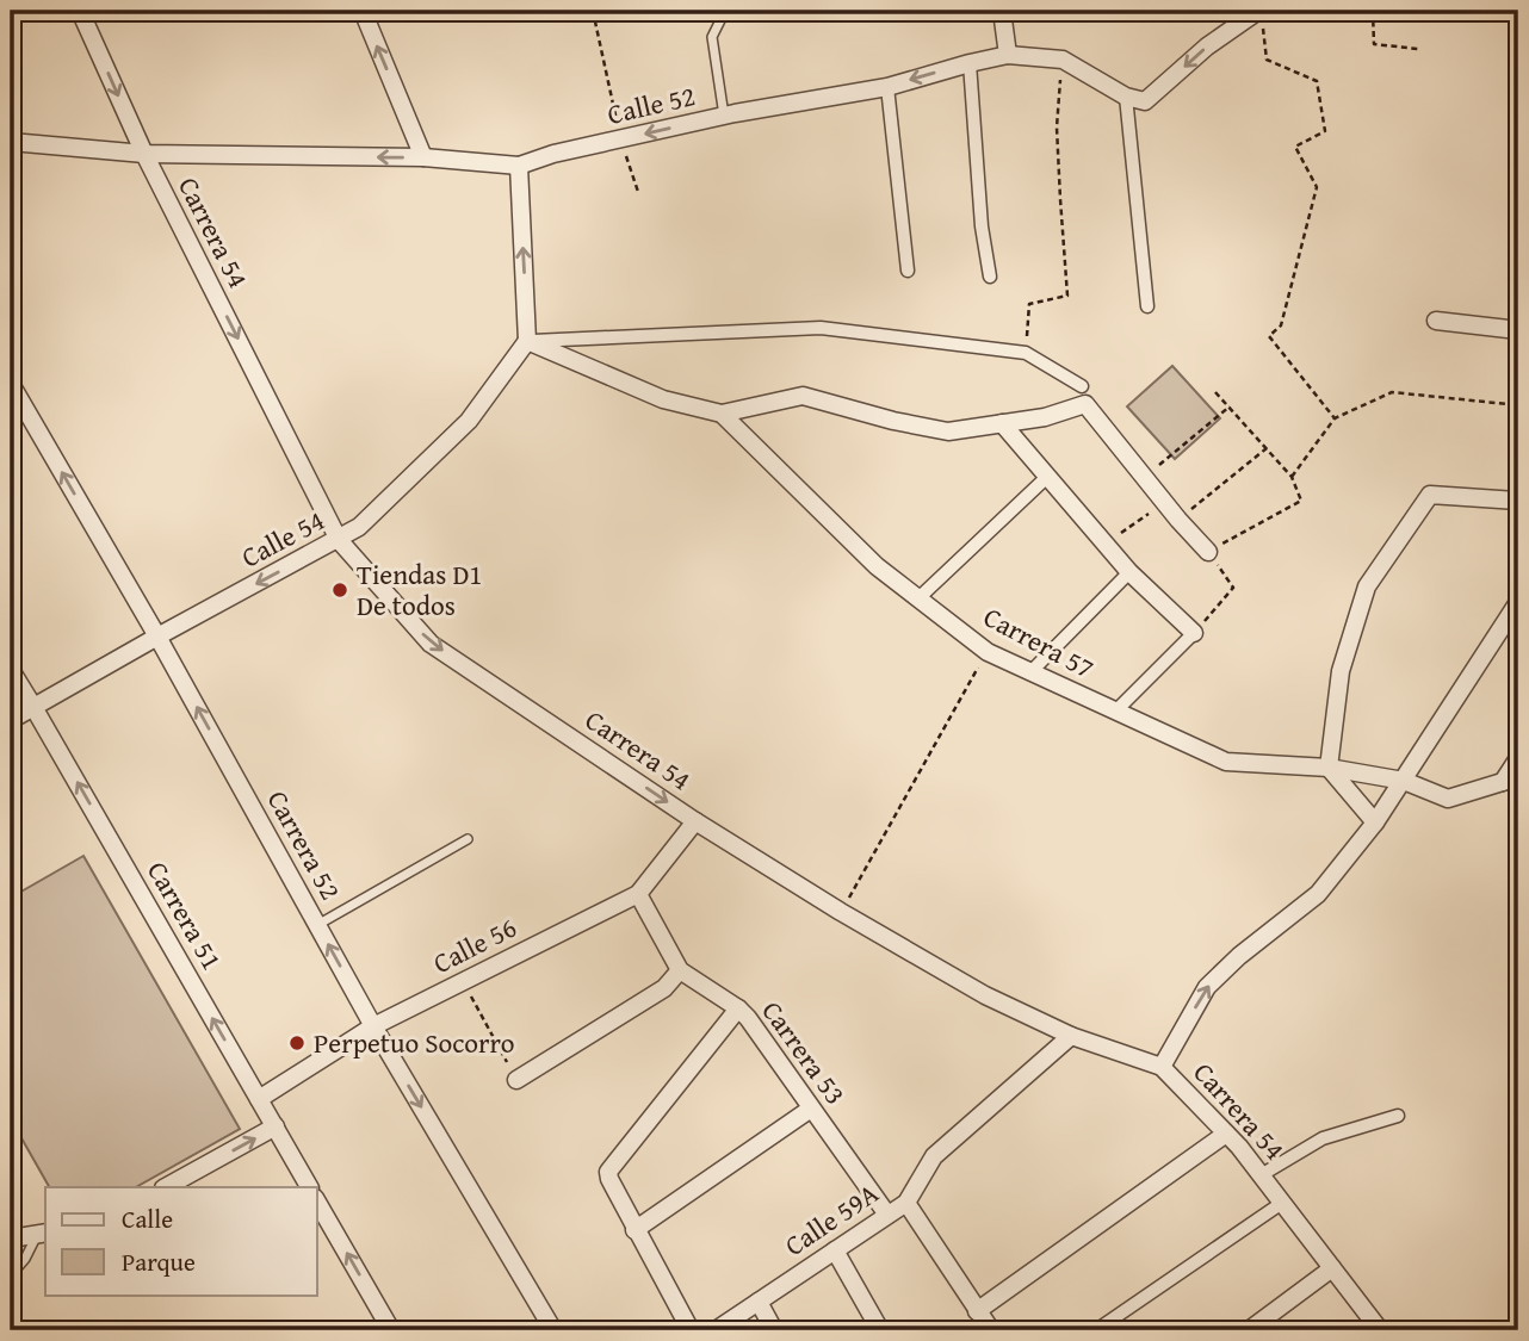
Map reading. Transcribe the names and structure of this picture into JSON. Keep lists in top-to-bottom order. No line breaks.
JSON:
{"streets":{"street":["Calle 52","Carrera 54","Calle 54","Carrera 57","Carrera 52","Carrera 51","Calle 56","Carrera 53","Calle 59A"]},"crossings":[["Calle 52","Carrera 54"],["Carrera 54","Calle 54"],["Carrera 54","Calle 56"],["Carrera 54","Calle 59A"],["Calle 54","Carrera 52"],["Calle 54","Carrera 51"],["Carrera 52","Calle 56"],["Carrera 51","Calle 56"],["Calle 56","Carrera 53"],["Carrera 53","Calle 59A"]],"one_way":["Calle 52","Carrera 54","Carrera 51"],"places":["Tiendas D1 De todos","Perpetuo Socorro"],"legend":["Calle","Parque"]}
